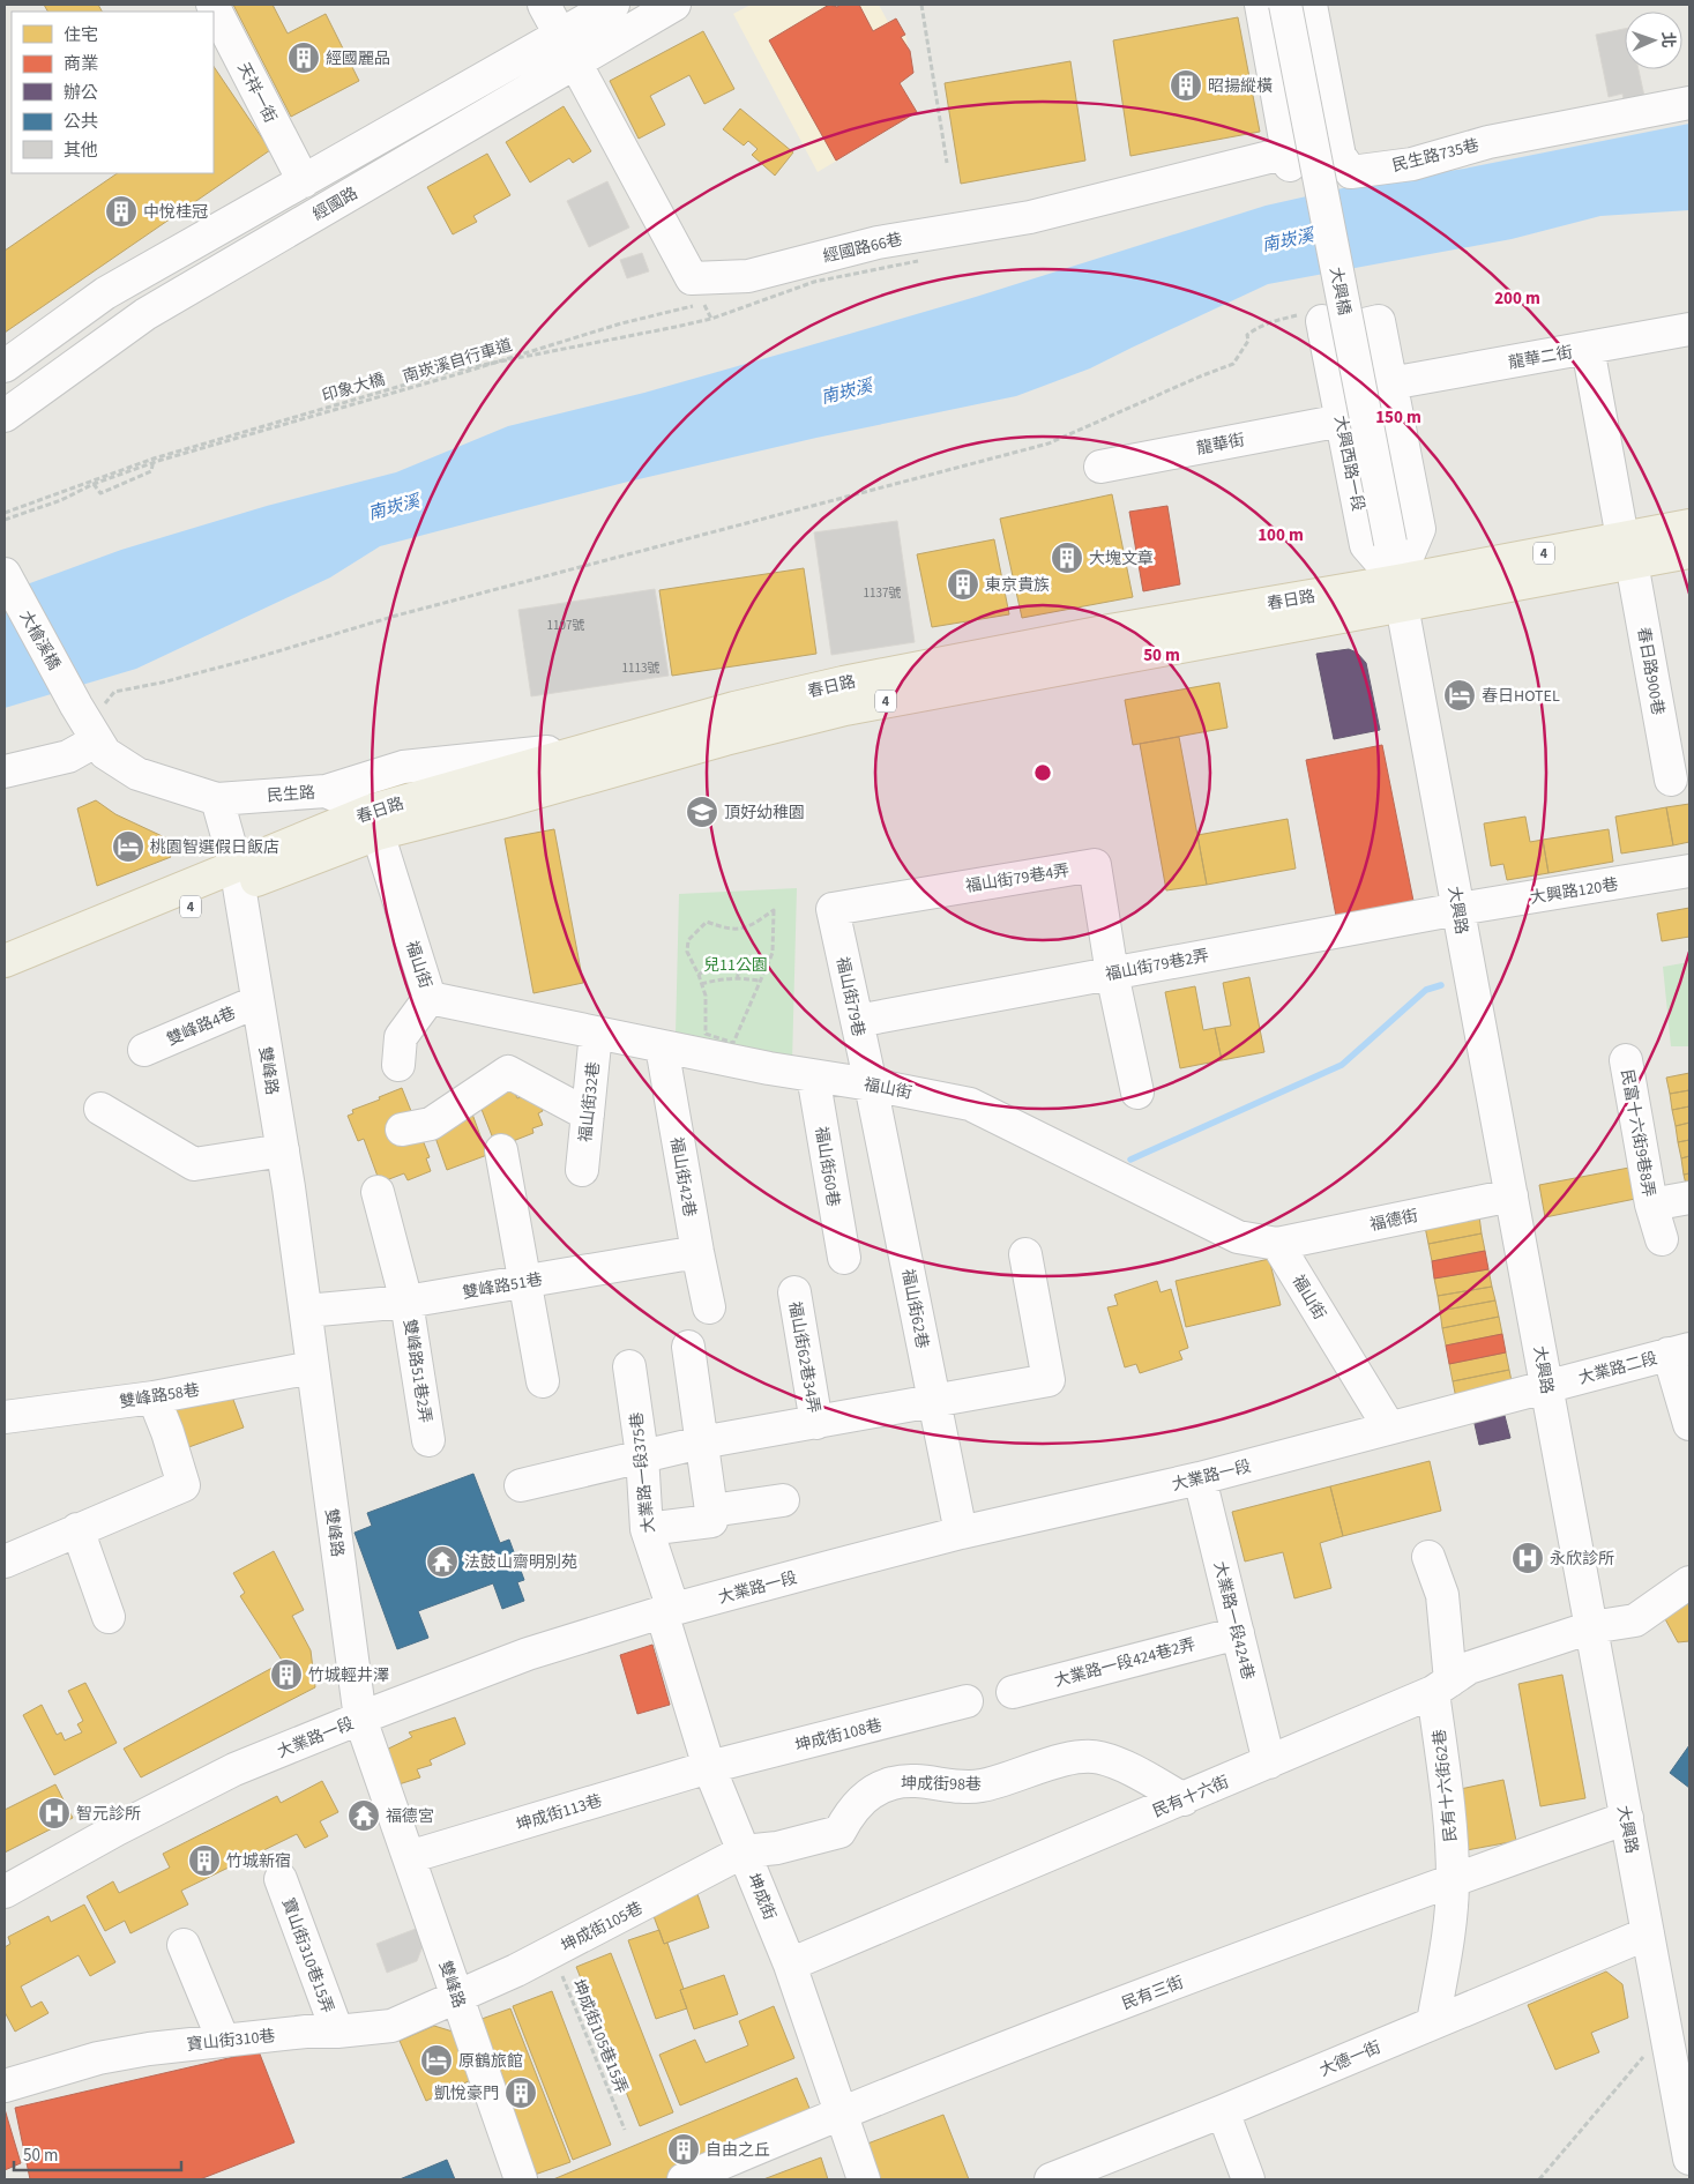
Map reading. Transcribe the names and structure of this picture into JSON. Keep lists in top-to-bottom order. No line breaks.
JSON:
{"streets":{"main road":["4","春日路"],"street":["天祥一街","民生路735巷","經國路","經國路66巷","大興橋","龍華二街","龍華街","大興西路一段","大檜溪橋","春日路900巷","民生路","福山街79巷4弄","大興路120巷","大興路","福山街","福山街79巷2弄","福山街79巷","雙峰路4巷","雙峰路","福山街32巷","民富十六街9巷8弄","福山街60巷","福山街42巷","福德街","雙峰路51巷","福山街62巷","福山街62巷34弄","大業路二段","雙峰路51巷2弄","雙峰路58巷","大業路一段375巷","大業路一段","大業路一段424巷","大業路一段424巷2弄","坤成街108巷","坤成街98巷","民有十六街62巷","民有十六街","坤成街113巷","坤成街","坤成街105巷","寶山街310巷15弄","民有三街","寶山街310巷","大德一街"],"path":["南崁溪自行車道","印象大橋","坤成街105巷15弄"]},"crossings":[["天祥一街","經國路"],["經國路","經國路66巷"],["大興橋","大興西路一段"],["大興橋","春日路"],["大興橋","大興路"],["龍華二街","春日路900巷"],["龍華街","大興西路一段"],["大興西路一段","春日路"],["大興西路一段","大興路"],["春日路","春日路900巷"],["春日路","民生路"],["春日路","大興路"],["春日路","福山街"],["春日路","雙峰路"],["大檜溪橋","民生路"],["民生路","福山街"],["福山街79巷4弄","福山街79巷2弄"],["福山街79巷4弄","福山街79巷"],["大興路120巷","大興路"],["大興路120巷","福山街79巷2弄"],["大興路","福山街79巷2弄"],["大興路","福德街"],["大興路","大業路二段"],["大興路","大業路一段"],["大興路","民有十六街"],["大興路","民有三街"],["大興路","大德一街"],["福山街","福山街79巷"],["福山街","福山街32巷"],["福山街","福山街60巷"],["福山街","福山街42巷"],["福山街","福德街"],["福山街","福山街62巷"],["福山街","大業路一段"],["福山街79巷2弄","福山街79巷"],["福山街79巷","福山街62巷"],["雙峰路4巷","雙峰路"],["雙峰路","雙峰路51巷"],["雙峰路","雙峰路58巷"],["雙峰路","大業路一段"],["雙峰路","坤成街113巷"],["雙峰路","坤成街105巷"],["雙峰路","寶山街310巷"],["福山街42巷","雙峰路51巷"],["雙峰路51巷","雙峰路51巷2弄"],["福山街62巷","福山街62巷34弄"],["福山街62巷","大業路一段"],["福山街62巷34弄","大業路一段375巷"],["大業路二段","大業路一段"],["大業路一段375巷","大業路一段"],["大業路一段375巷","坤成街"],["大業路一段","大業路一段424巷"],["大業路一段","坤成街"],["大業路一段424巷","大業路一段424巷2弄"],["大業路一段424巷","民有十六街"],["坤成街108巷","坤成街113巷"],["坤成街108巷","坤成街"],["坤成街98巷","民有十六街"],["坤成街98巷","坤成街"],["坤成街98巷","坤成街105巷"],["民有十六街62巷","民有十六街"],["民有十六街62巷","民有三街"],["民有十六街62巷","大德一街"],["民有十六街","坤成街"],["坤成街113巷","坤成街"],["坤成街","坤成街105巷"],["坤成街","民有三街"],["坤成街105巷","坤成街105巷15弄"],["坤成街105巷","寶山街310巷"],["寶山街310巷15弄","寶山街310巷"]],"water":["南崁溪"],"parks":["兒11公園"],"places":{"building":["經國麗品","昭揚縱橫","中悅桂冠","大塊文章","東京貴族","竹城輕井澤","竹城新宿","凱悅豪門","自由之丘"],"hotel":["春日HOTEL","桃園智選假日飯店","原鶴旅館"],"school or university":["頂好幼稚園"],"hospital":["永欣診所","智元診所"],"temple":["法鼓山齋明別苑","福德宮"]},"house_numbers":["1137號","1107號","1113號"],"legend":["住宅","商業","辦公","公共","其他"],"scale_bar":"50 m","north":"right","rings":["200 m","150 m","100 m","50 m"]}
